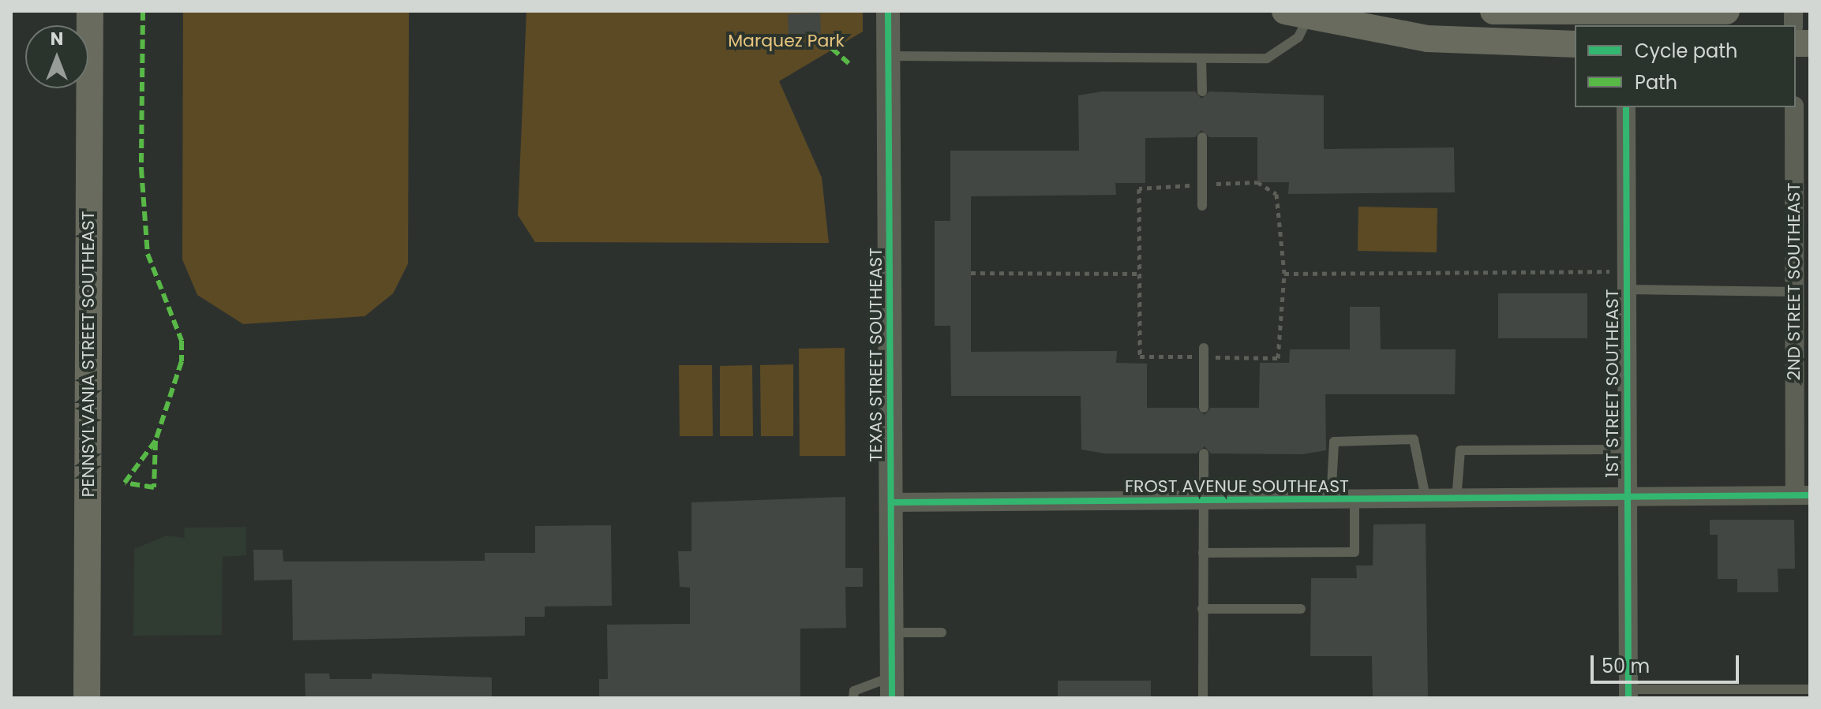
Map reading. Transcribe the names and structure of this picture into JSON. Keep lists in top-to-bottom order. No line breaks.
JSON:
{"streets":{"main road":["PENNSYLVANIA STREET SOUTHEAST"],"street":["2ND STREET SOUTHEAST","TEXAS STREET SOUTHEAST","1ST STREET SOUTHEAST","FROST AVENUE SOUTHEAST"]},"crossings":[["2ND STREET SOUTHEAST","FROST AVENUE SOUTHEAST"],["TEXAS STREET SOUTHEAST","FROST AVENUE SOUTHEAST"],["1ST STREET SOUTHEAST","FROST AVENUE SOUTHEAST"]],"parks":["Marquez Park"],"legend":["Cycle path","Path"],"scale_bar":"50 m","north":"top"}
